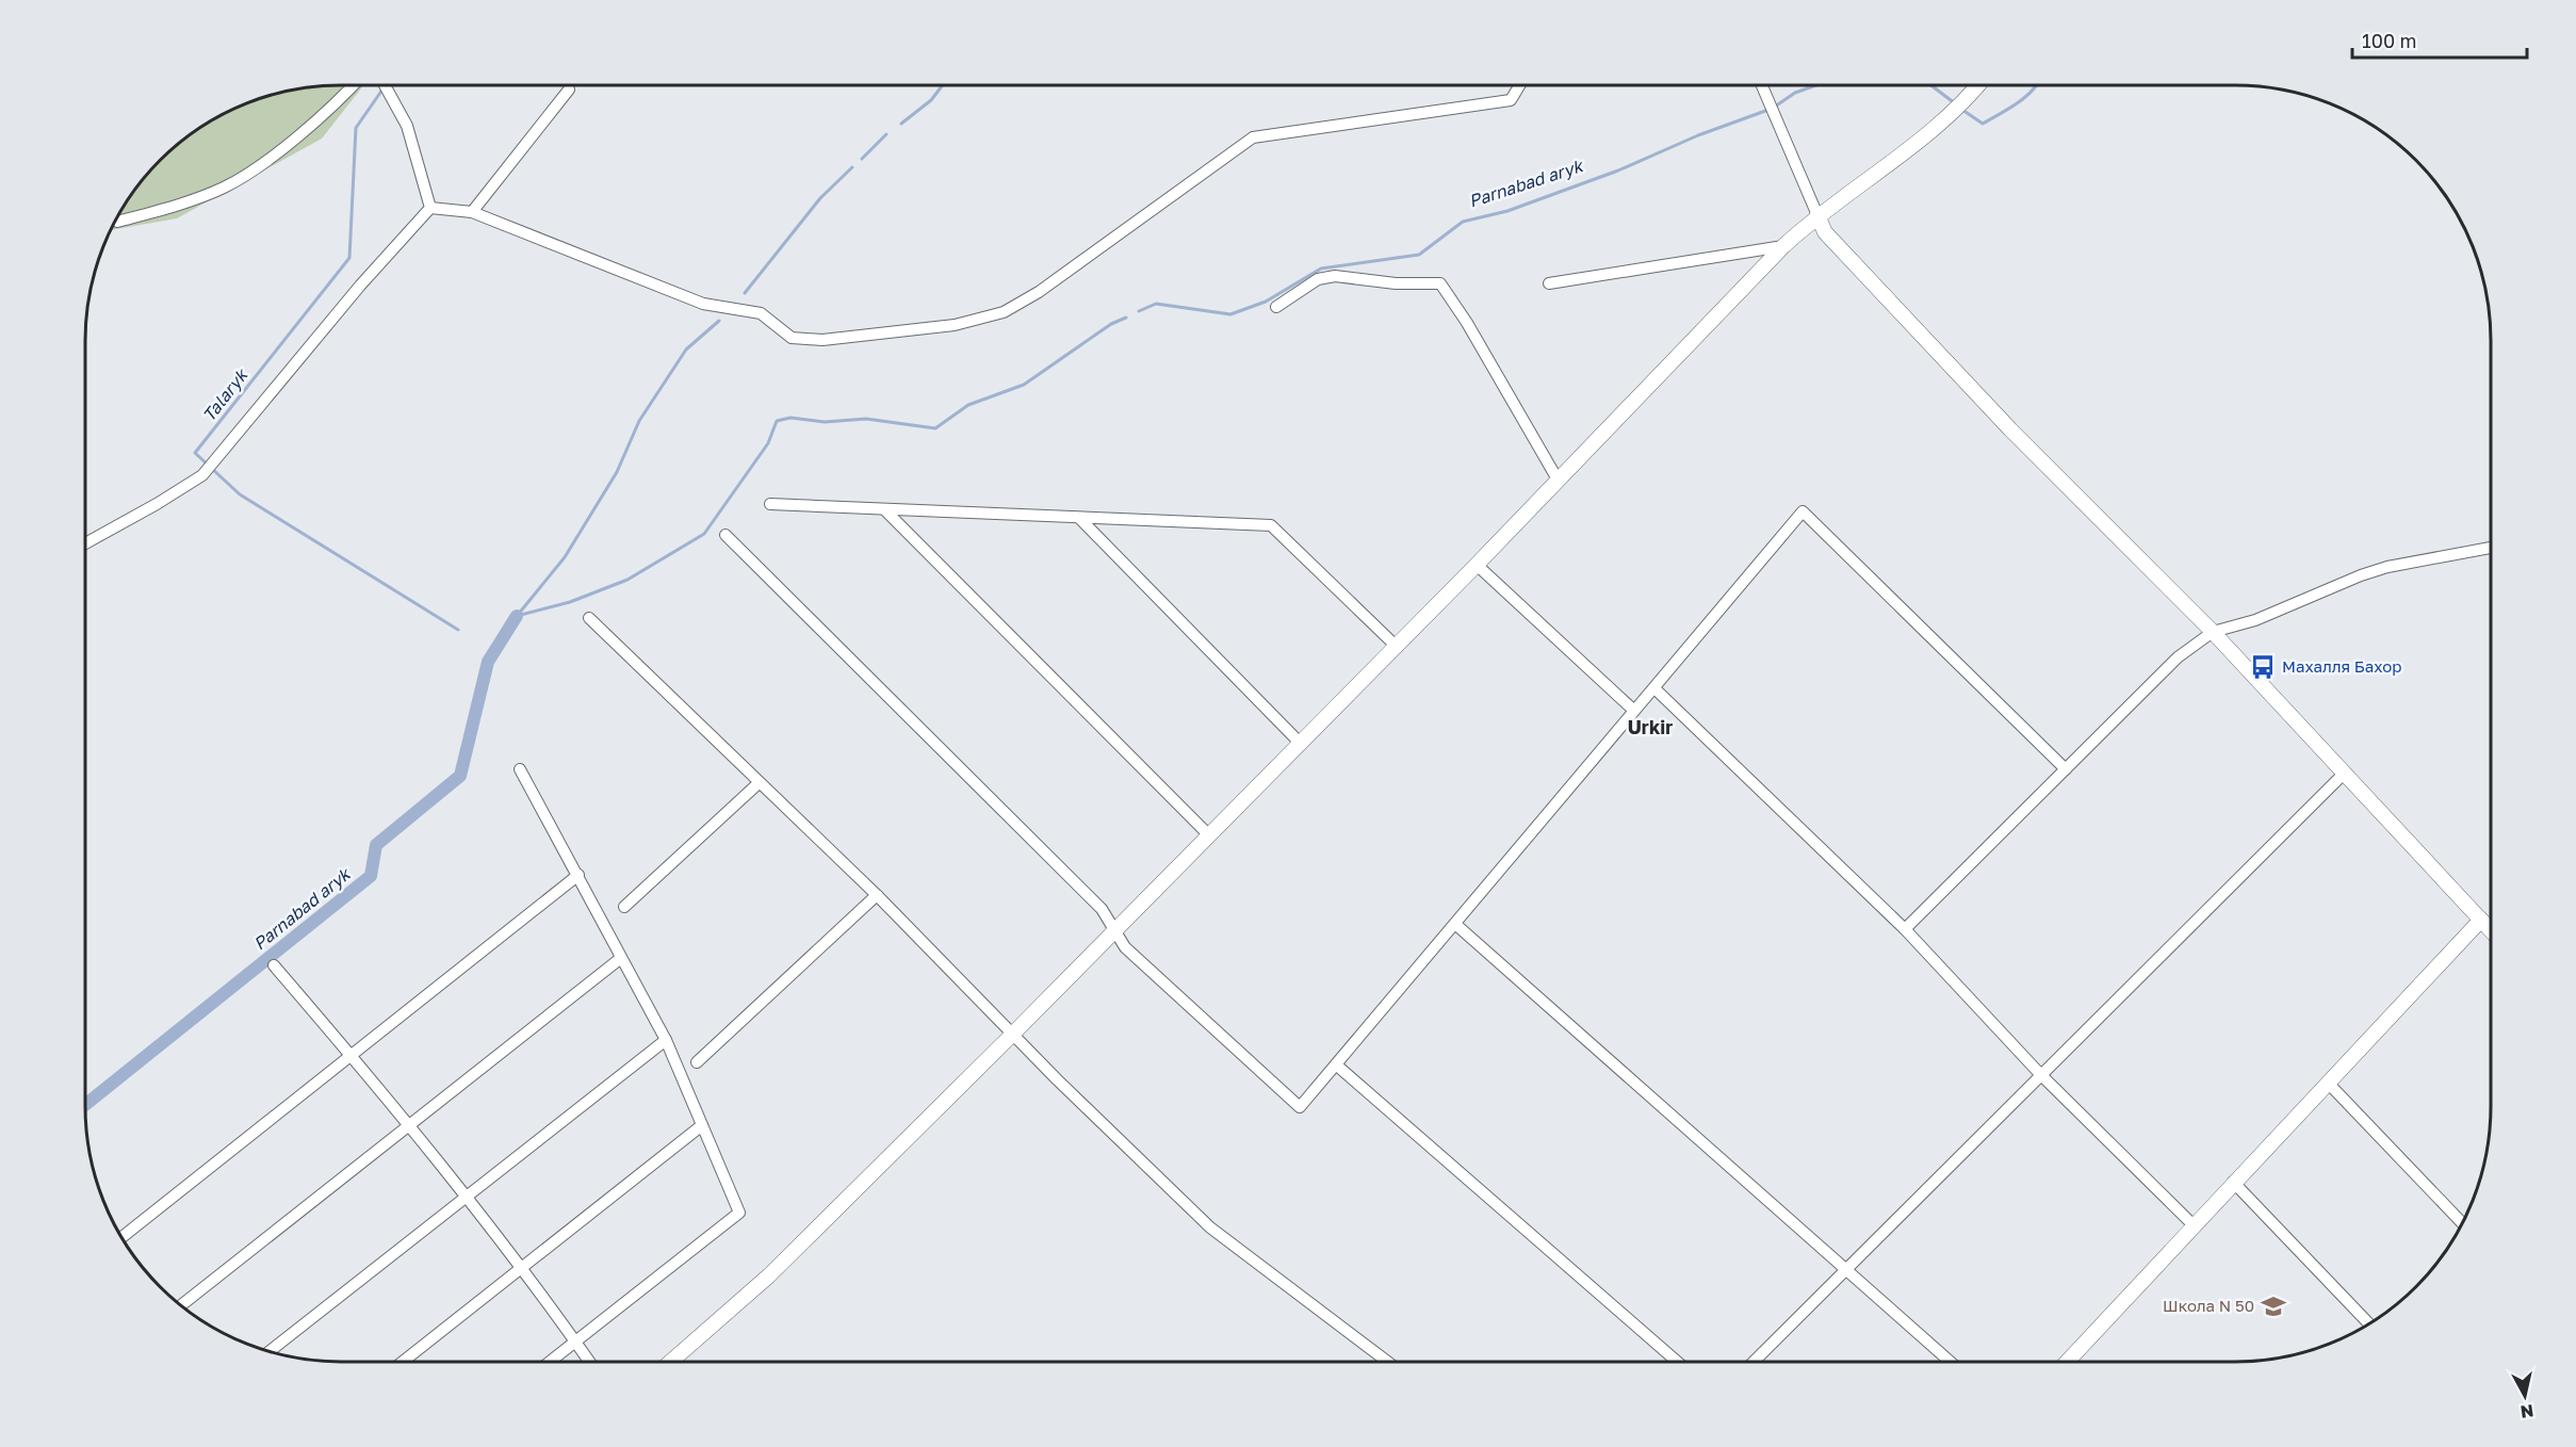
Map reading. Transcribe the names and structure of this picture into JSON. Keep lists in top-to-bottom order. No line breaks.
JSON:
{"districts":["Urkir"],"water":["Parnabad aryk","Talaryk"],"places":{"bus stop":["Махалля Бахор"],"school or university":["Школа N 50"]},"scale_bar":"100 m","north":"bottom"}
